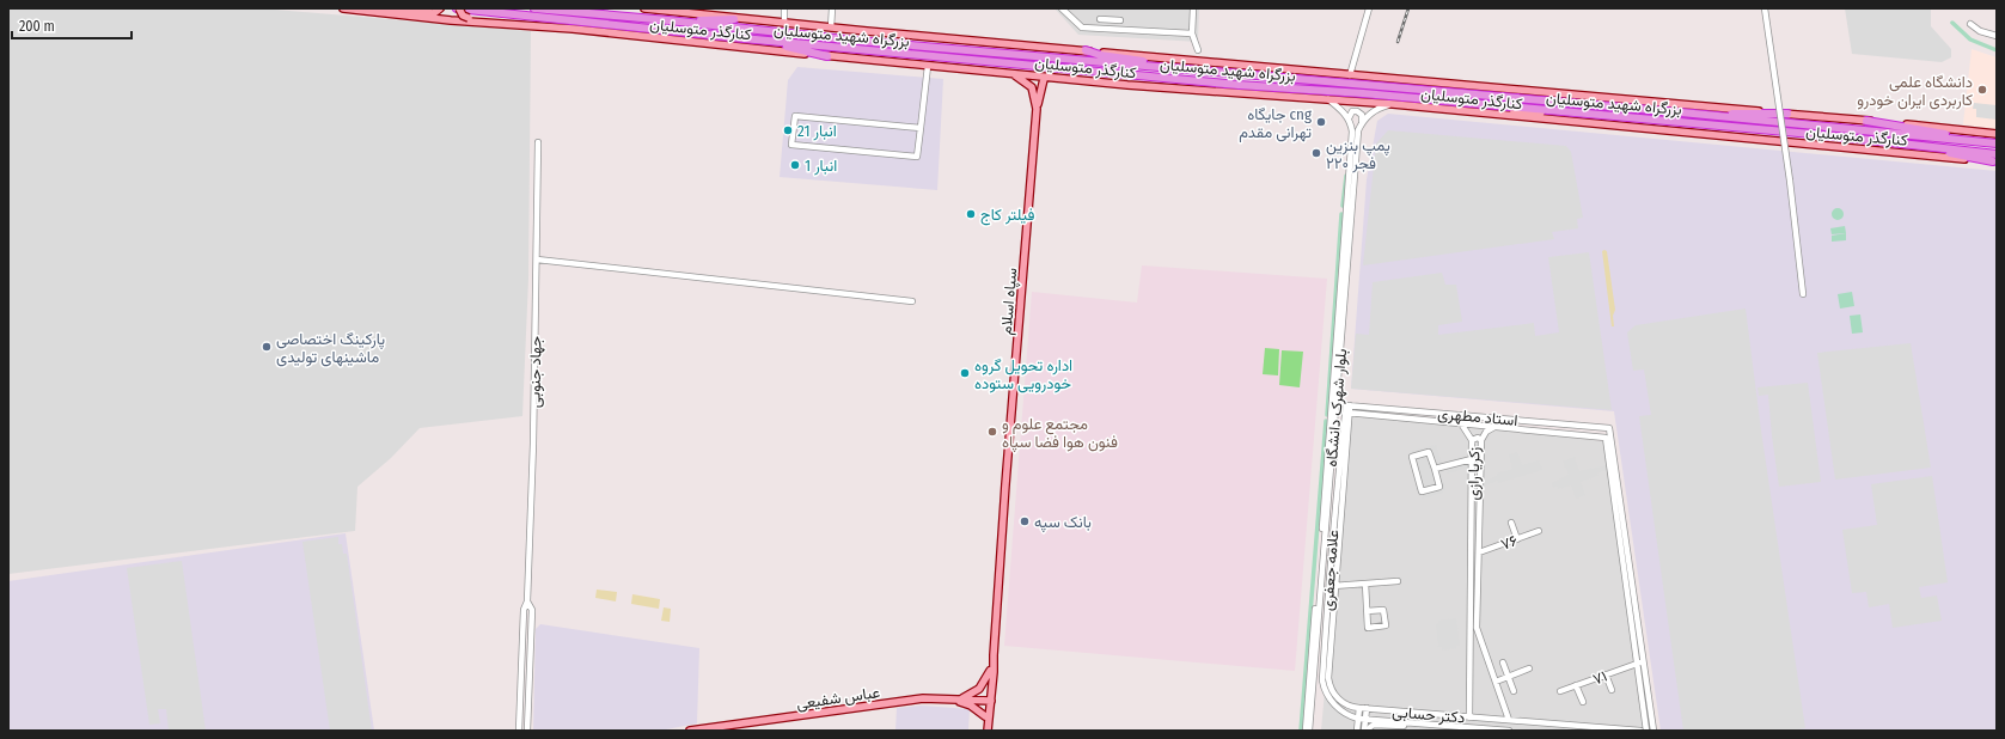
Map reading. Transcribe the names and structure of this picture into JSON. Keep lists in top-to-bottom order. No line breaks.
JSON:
{"streets":{"highway":["بزرگراه شهید متوسلیان"],"main road":["کنارگذر متوسلیان","سپاه اسلام","عباس شفیعی"],"street":["جهاد جنوبی","بلوار شهرک دانشگاه","استاد مطهری","زکریا رازی","۷۶","علامه جعفری","۷۱","دکتر حسابی"]},"crossings":[["کنارگذر متوسلیان","سپاه اسلام"],["سپاه اسلام","عباس شفیعی"],["استاد مطهری","علامه جعفری"],["زکریا رازی","۷۶"],["زکریا رازی","دکتر حسابی"],["علامه جعفری","دکتر حسابی"]],"places":["دانشگاه علمی کاربردی ایران خودرو","جایگاه cng تهرانی مقدم","انبار 21","پمپ بنزین ۲۲۰ فجر","انبار 1","فیلتر کاج","پارکینگ اختصاصی ماشینهای تولیدی","اداره تحویل گروه خودرویی ستوده","مجتمع علوم و فنون هوا فضا سپاه","بانک سپه"],"scale_bar":"200 m"}
